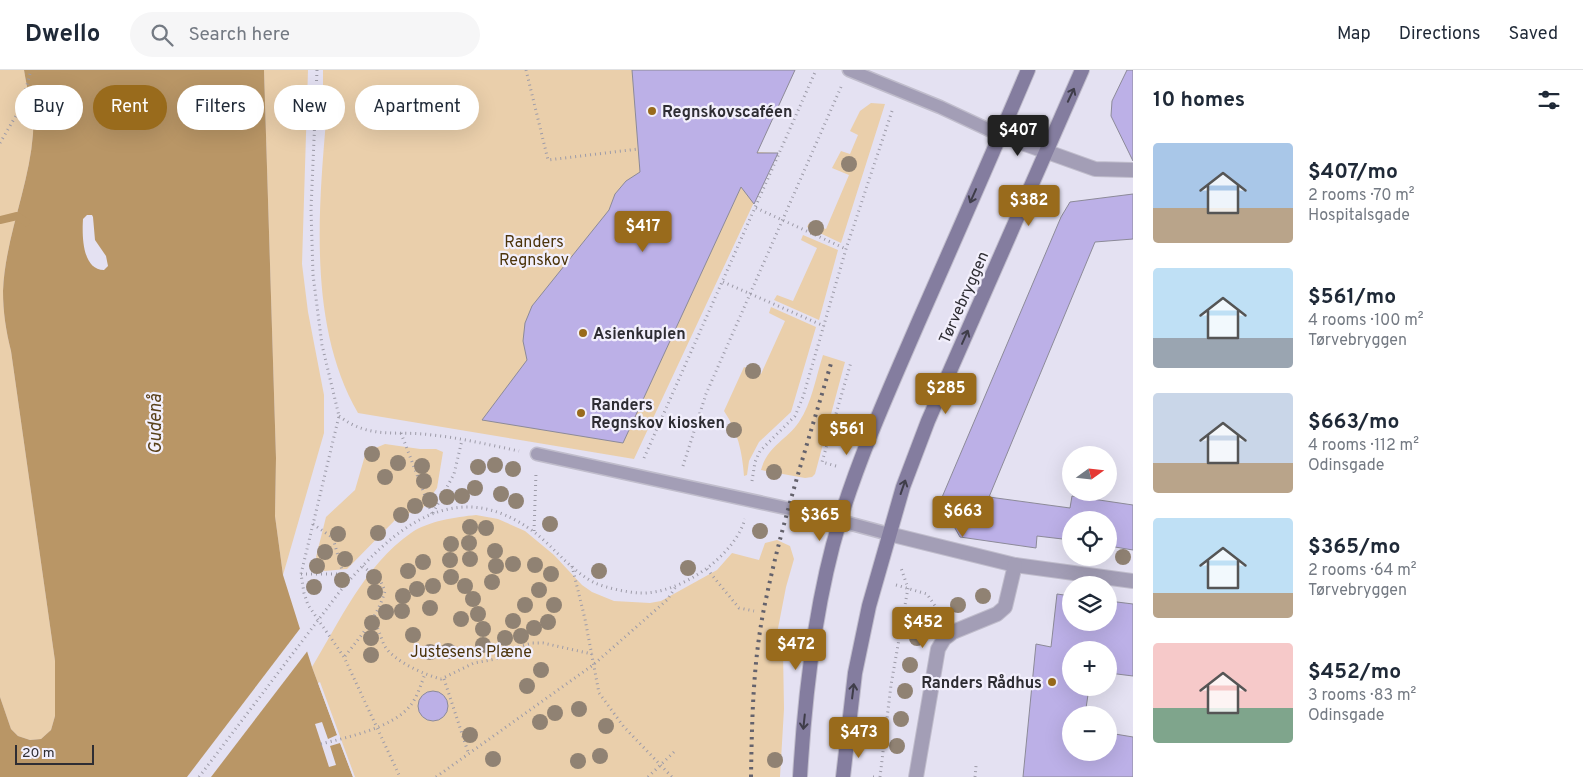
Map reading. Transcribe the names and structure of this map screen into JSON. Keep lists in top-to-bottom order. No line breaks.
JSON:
{"streets":{"main road":["Tørvebryggen"]},"water":["Gudenå"],"parks":["Randers Regnskov","Justesens Plæne"],"places":["Regnskovscaféen","Asienkuplen","Randers Regnskov kiosken","Randers Rådhus"],"scale_bar":"20 m","north":"right","page":{"header":"Dwello","search":"Search here","nav":["Map","Directions","Saved"],"heading":"10 homes","chip":["Buy","Rent","Filters","New","Apartment"],"price":["$407","$382","$417","$285","$561","$663","$365","$452","$472","$473"],"list":[{"name":"$407/mo","note":"2 rooms · 70 m² · Hospitalsgade"},{"name":"$561/mo","note":"4 rooms · 100 m² · Tørvebryggen"},{"name":"$663/mo","note":"4 rooms · 112 m² · Odinsgade"},{"name":"$365/mo","note":"2 rooms · 64 m² · Tørvebryggen"},{"name":"$452/mo","note":"3 rooms · 83 m² · Odinsgade"}],"map_buttons":["+","−"],"scale":"20 m"}}
